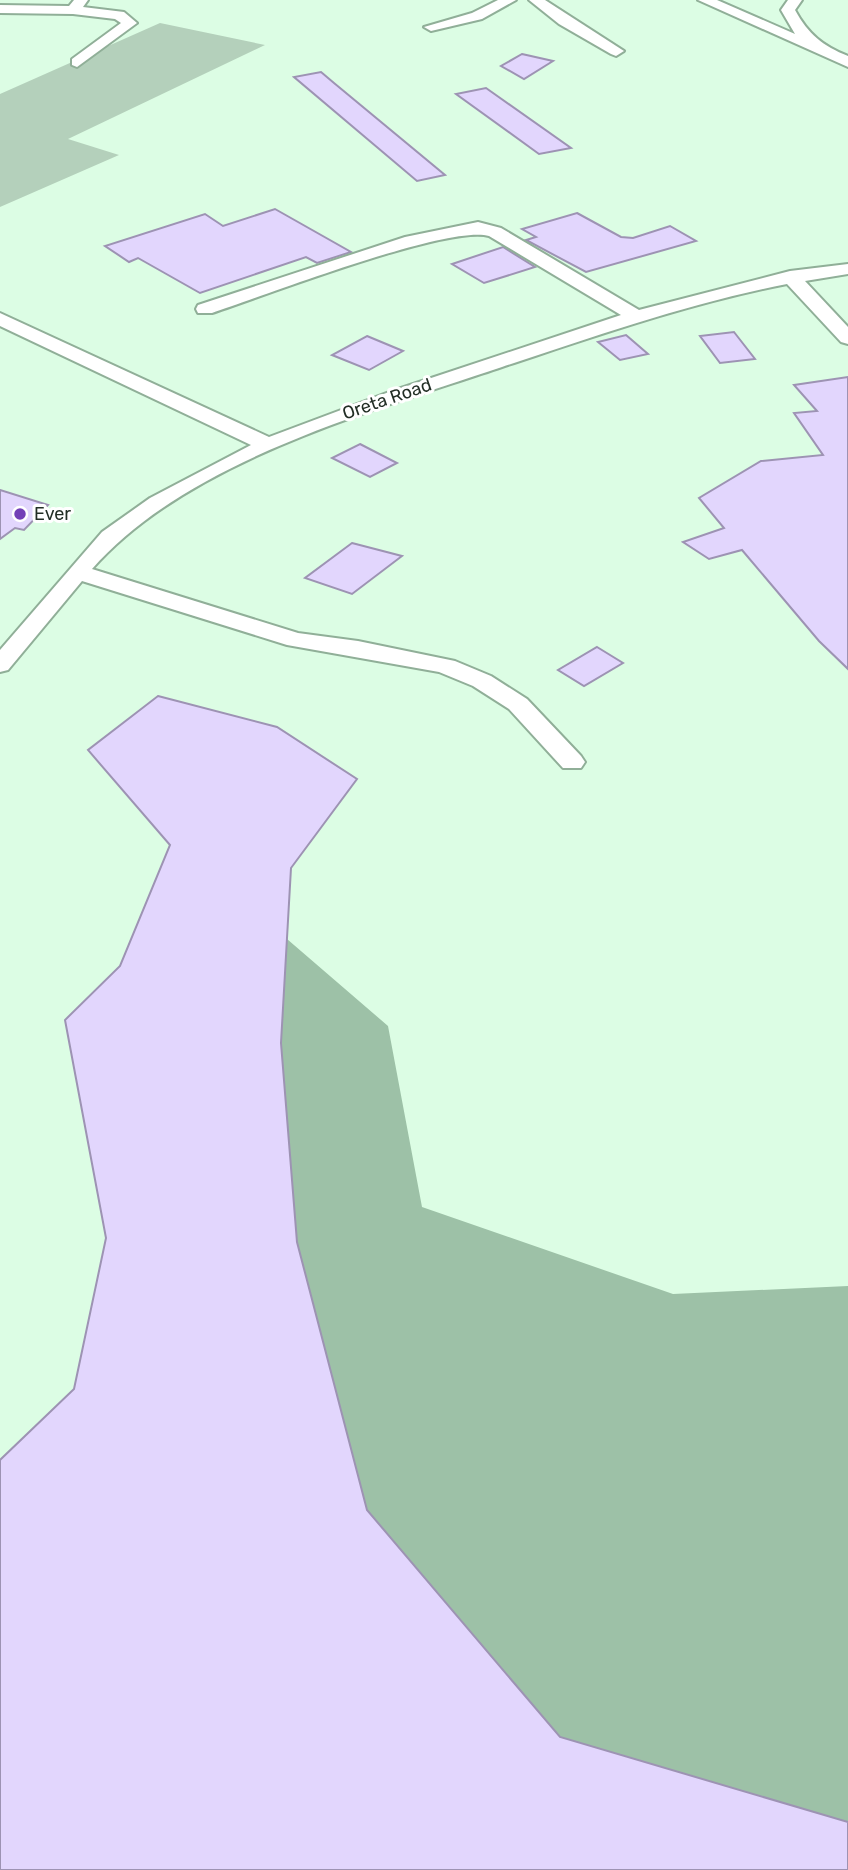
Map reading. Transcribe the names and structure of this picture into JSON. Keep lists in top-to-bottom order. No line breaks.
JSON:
{"streets":{"street":["Oreta Road"]},"places":["Ever"]}
